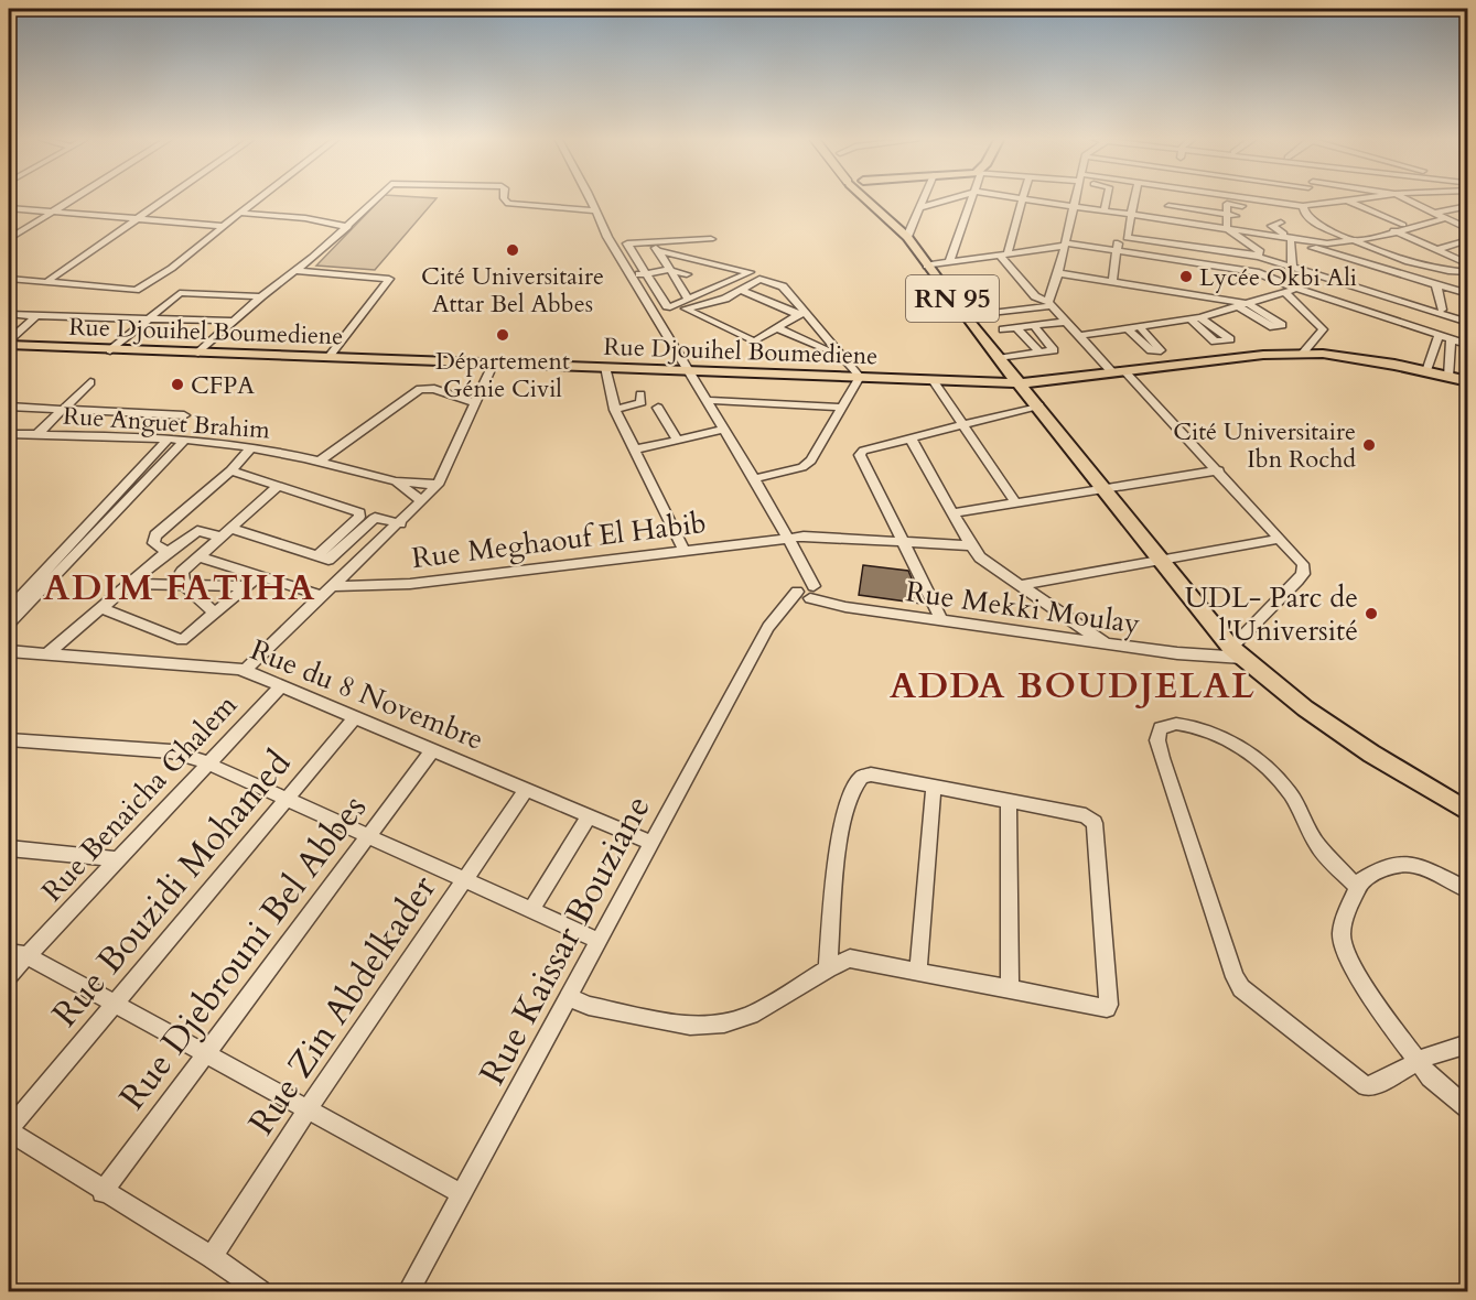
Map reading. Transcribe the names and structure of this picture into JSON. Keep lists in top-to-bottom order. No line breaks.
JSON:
{"streets":{"main road":["RN 95","Rue Djouihel Boumediene"],"street":["Rue Anguet Brahim","Rue Meghaouf El Habib","Rue Mekki Moulay","Rue du 8 Novembre","Rue Benaicha Ghalem","Rue Bouzidi Mohamed","Rue Kaissar Bouziane","Rue Djebrouni Bel Abbes","Rue Zin Abdelkader"]},"crossings":[["RN 95","Rue Djouihel Boumediene"],["Rue Mekki Moulay","Rue Kaissar Bouziane"],["Rue du 8 Novembre","Rue Benaicha Ghalem"],["Rue du 8 Novembre","Rue Bouzidi Mohamed"],["Rue du 8 Novembre","Rue Kaissar Bouziane"],["Rue du 8 Novembre","Rue Djebrouni Bel Abbes"],["Rue du 8 Novembre","Rue Zin Abdelkader"]],"districts":["ADIM FATIHA","ADDA BOUDJELAL"],"places":["Cité Universitaire Attar Bel Abbes","Lycée Okbi Ali","Département Génie Civil","CFPA","Cité Universitaire Ibn Rochd","UDL- Parc de l'Université"]}
